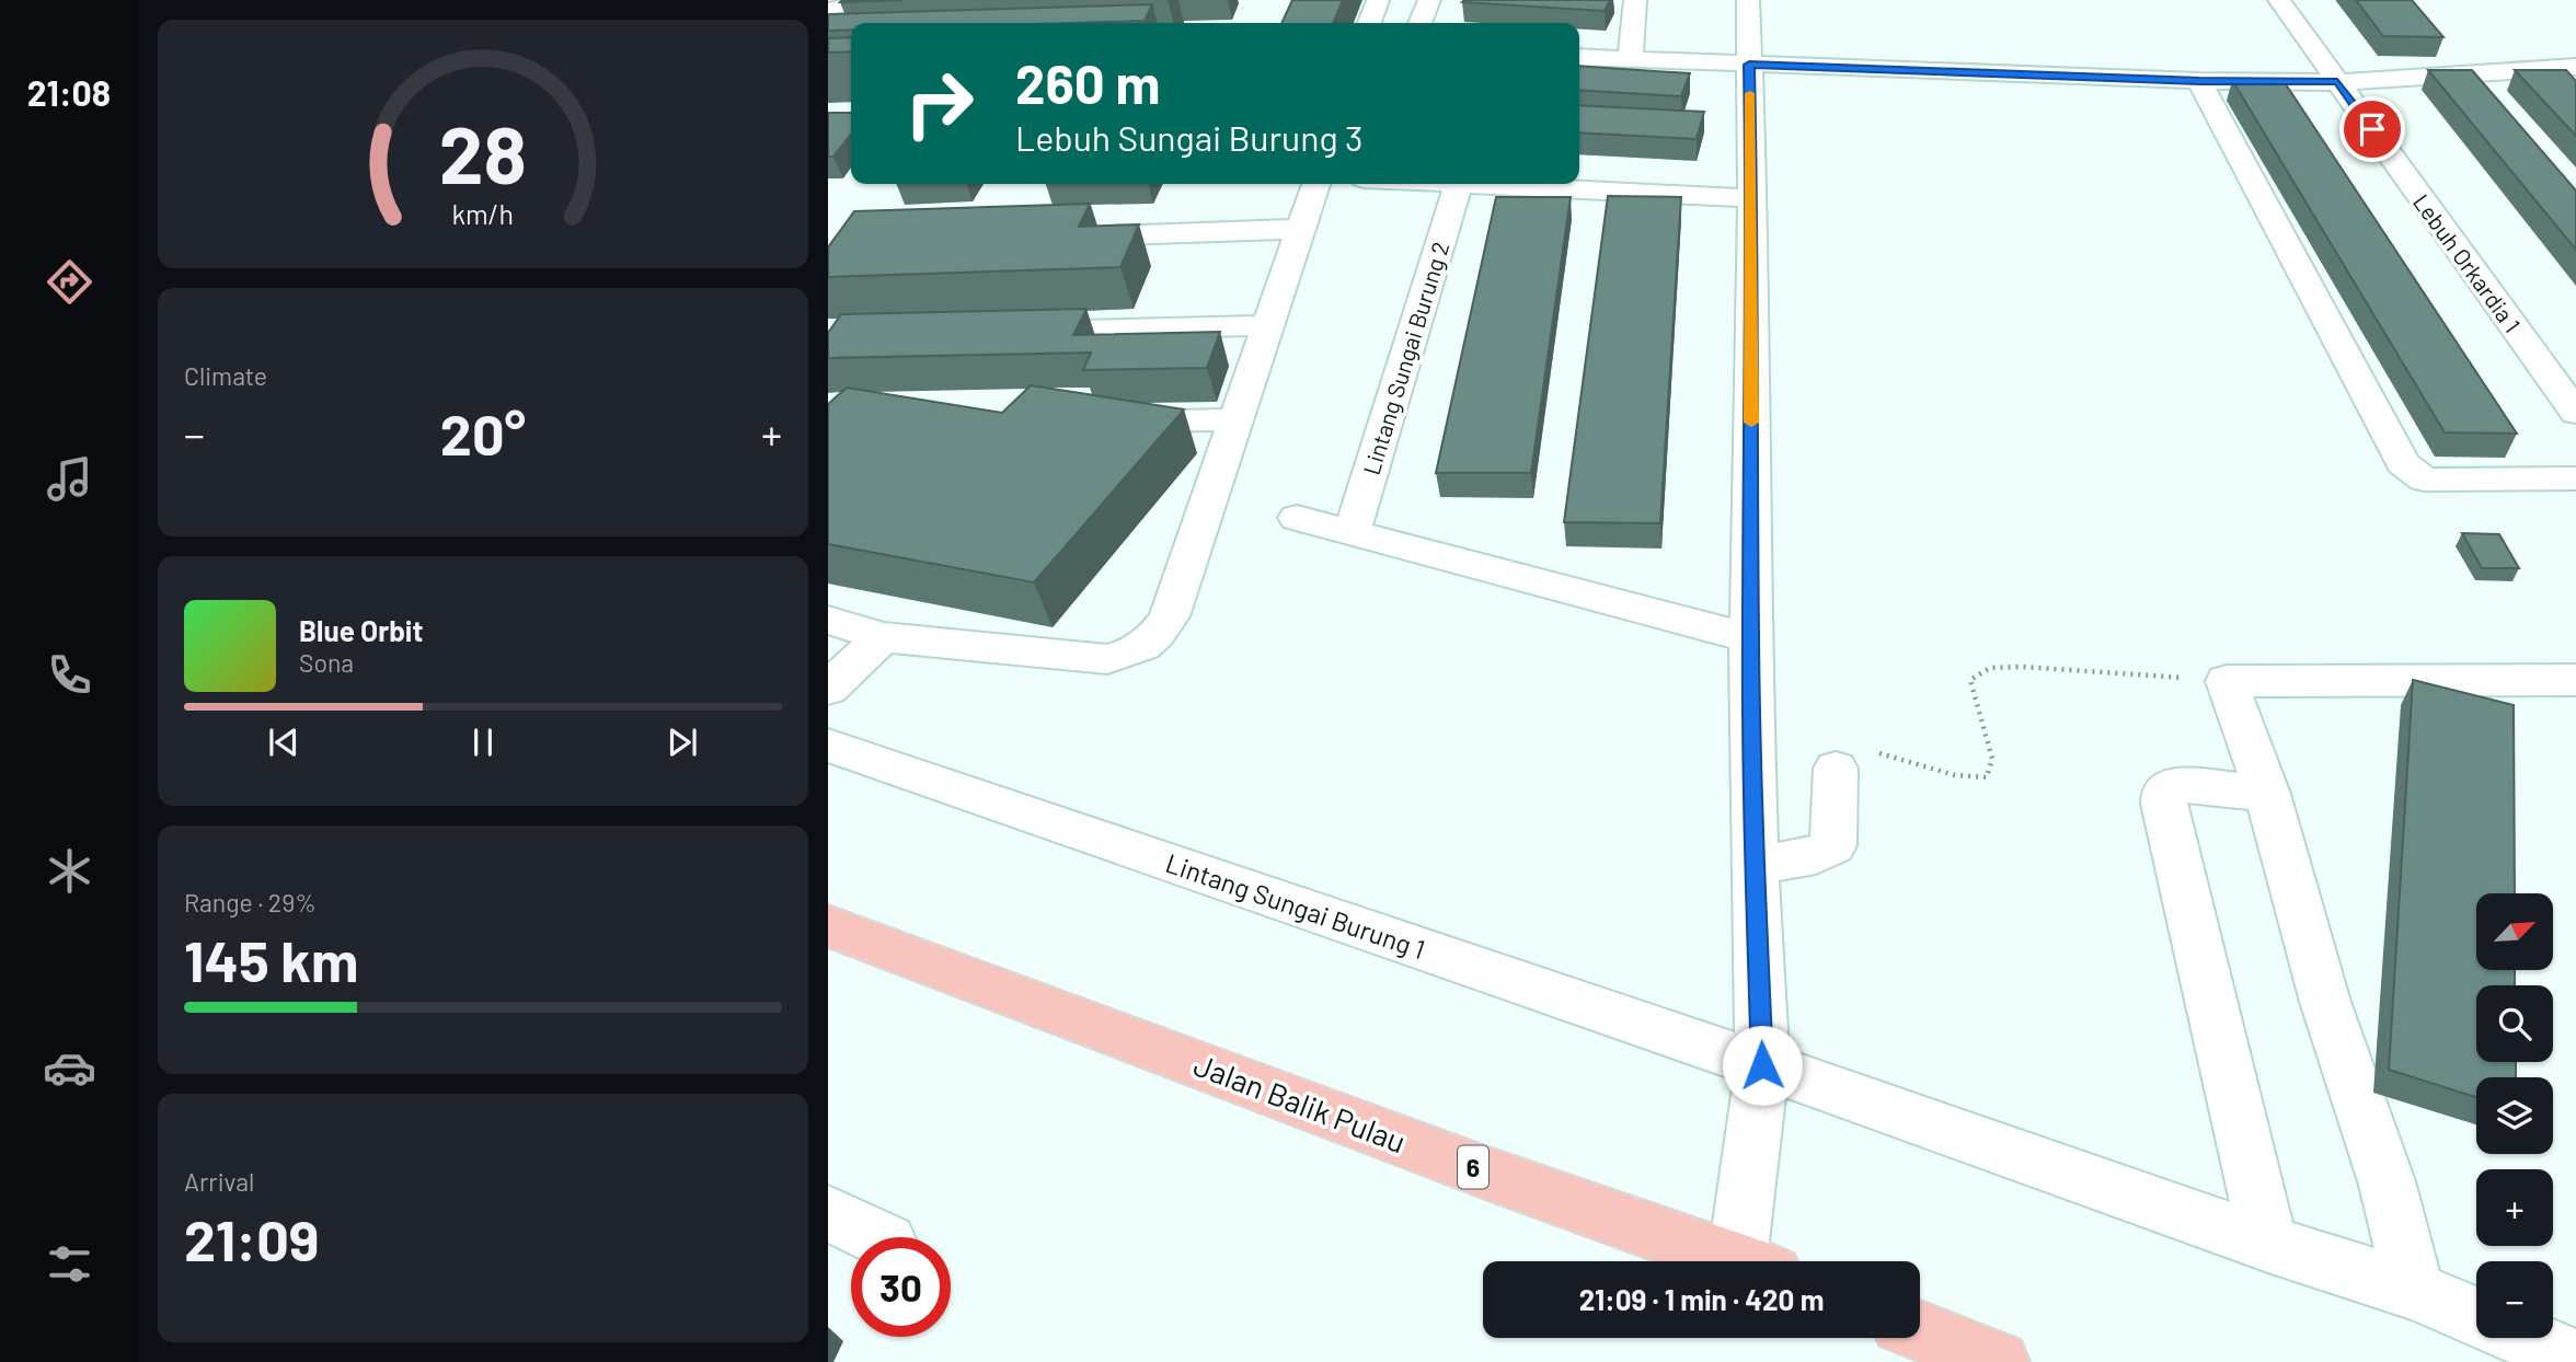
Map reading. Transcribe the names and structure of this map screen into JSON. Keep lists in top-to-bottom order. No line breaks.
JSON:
{"streets":{"main road":["Jalan Balik Pulau","6"],"street":["Lebuh Orkardia 1","Lintang Sungai Burung 2","Lintang Sungai Burung 1"]},"north":"top right","page":{"tabs":"21:08","turn":["260 m","Lebuh Sungai Burung 3"],"tile":["Climate",["Range · 29%","145 km"],["Arrival","21:09"]],"heat":["−","20°","+"],"song":["Blue Orbit","Sona"],"map_buttons":["+","−"],"limit":"30","trip":"21:09 · 1 min · 420 m","gauge":["28","km/h"]}}
